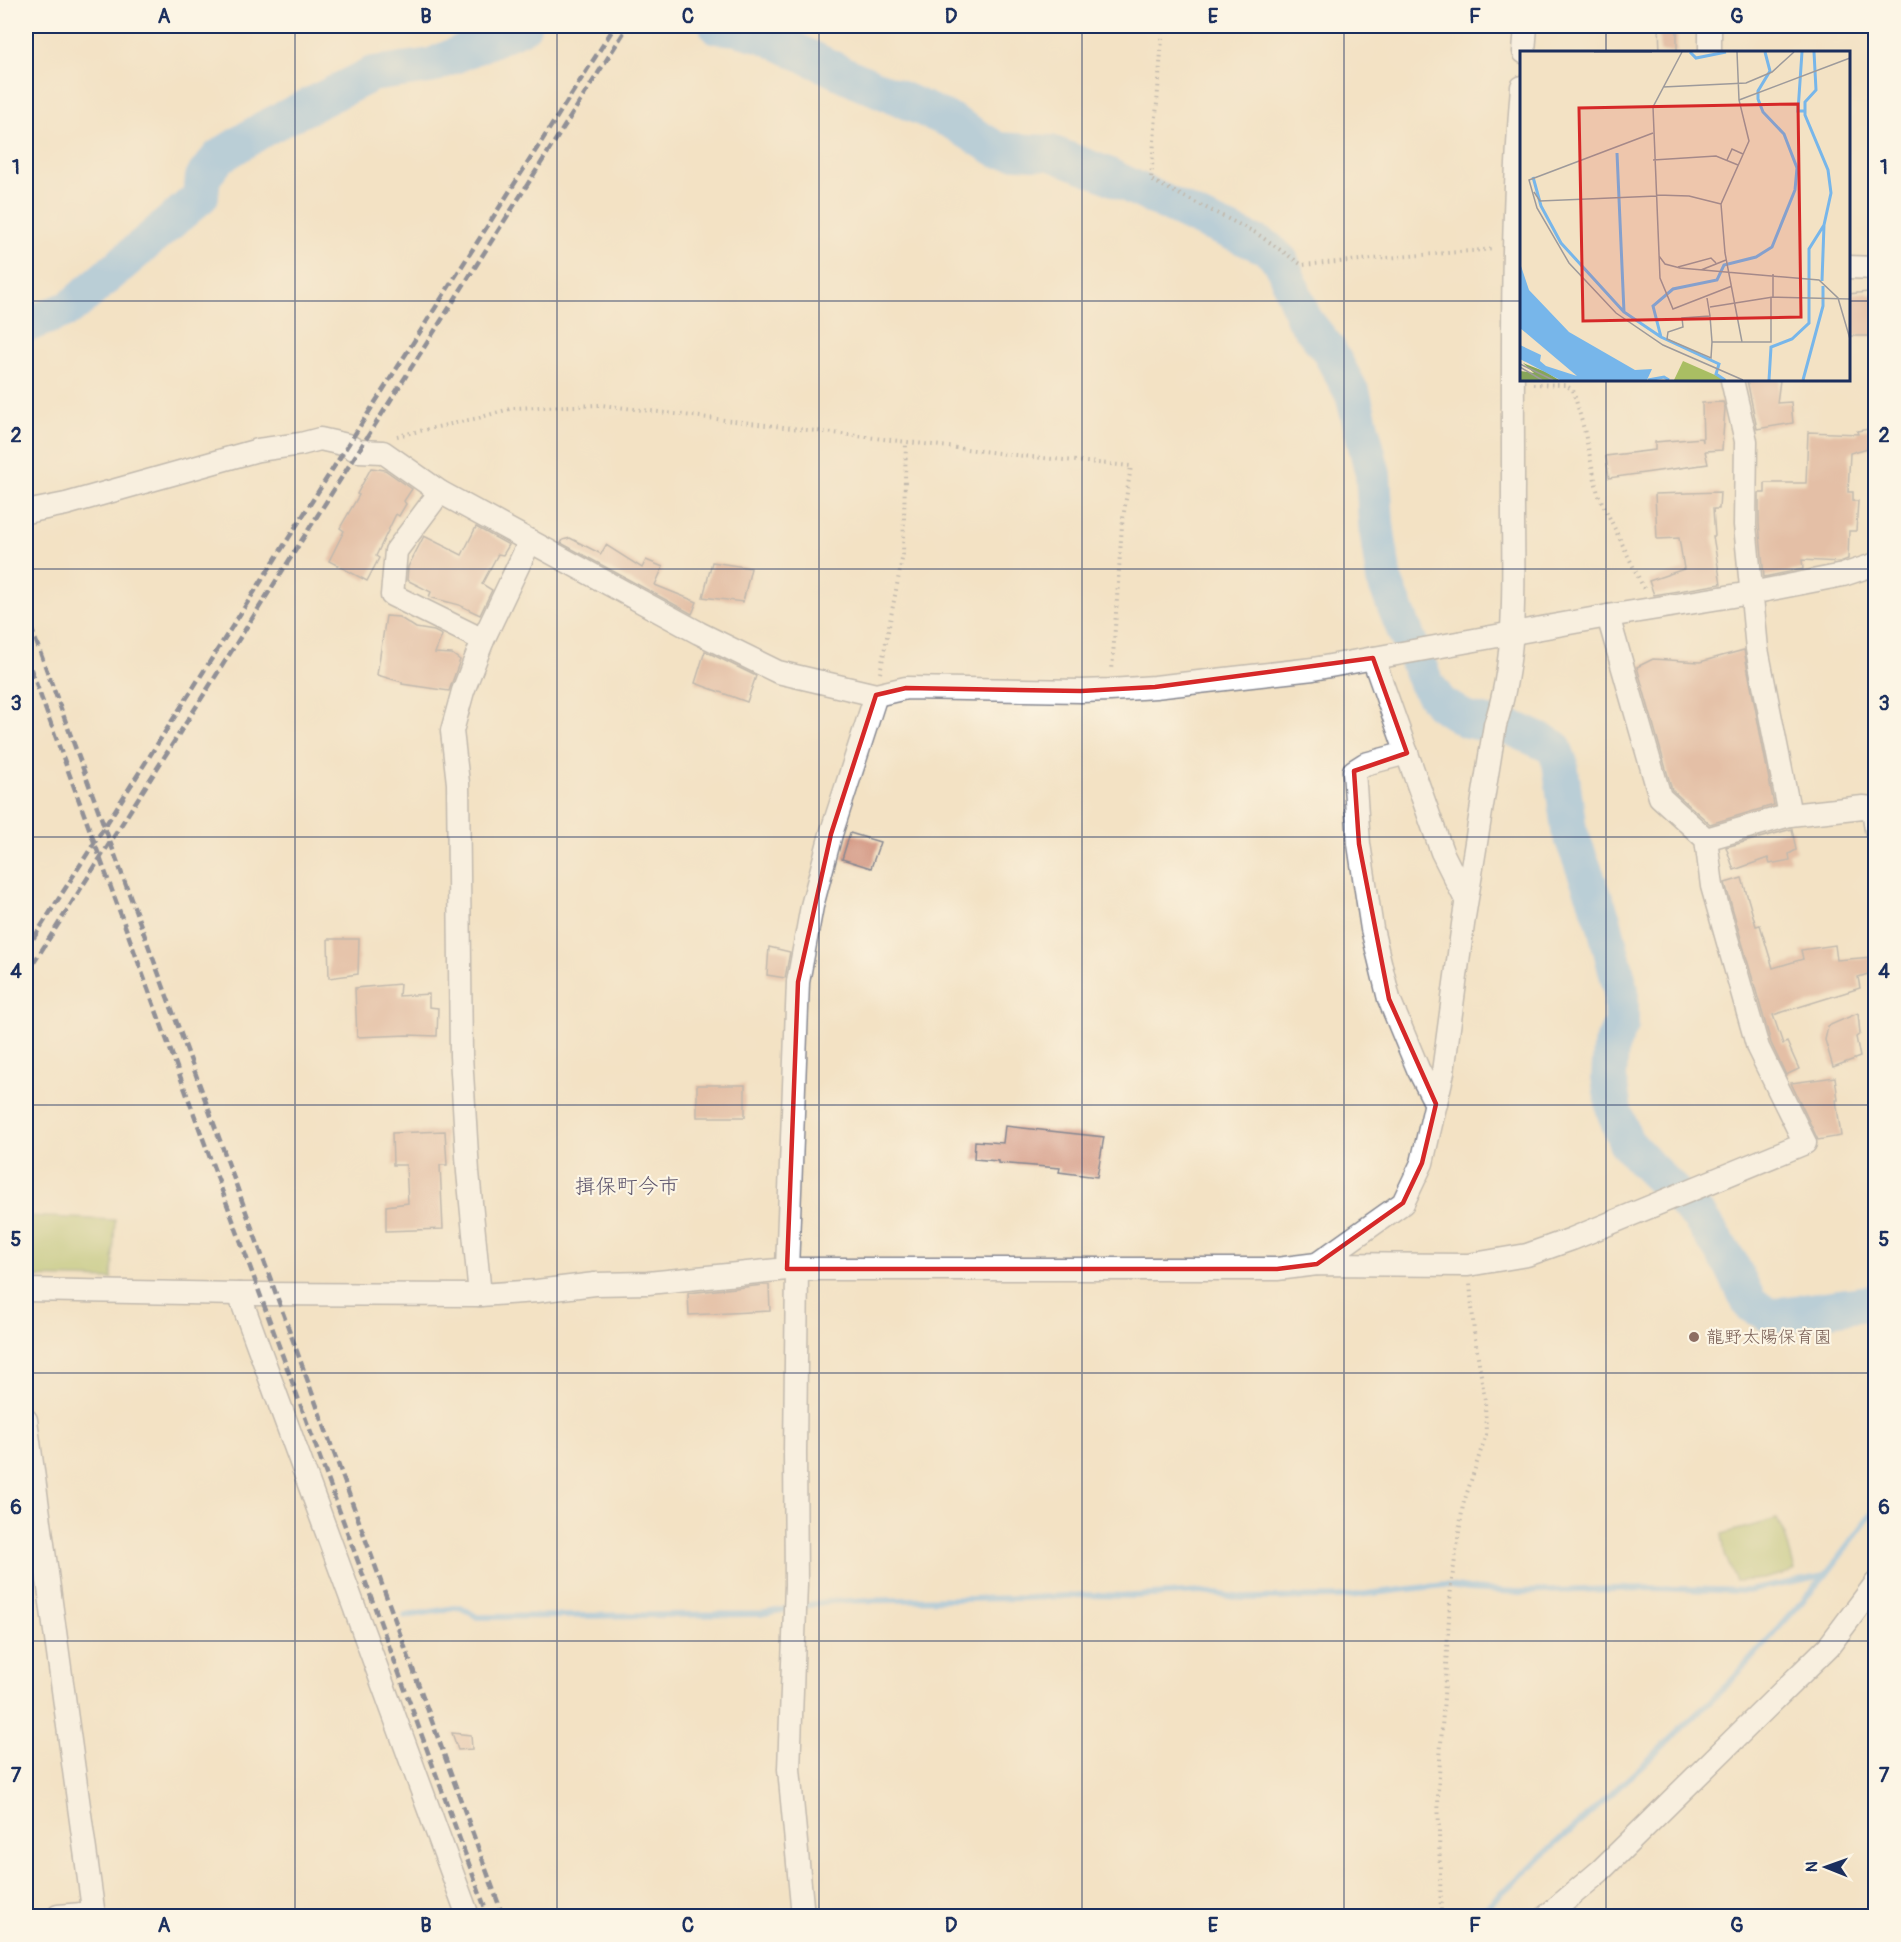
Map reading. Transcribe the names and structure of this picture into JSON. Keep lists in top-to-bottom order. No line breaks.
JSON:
{"districts":["揖保町今市"],"places":["龍野太陽保育園"],"north":"left","grid":{"columns":["A","B","C","D","E","F","G"],"rows":["1","2","3","4","5","6","7"]}}
